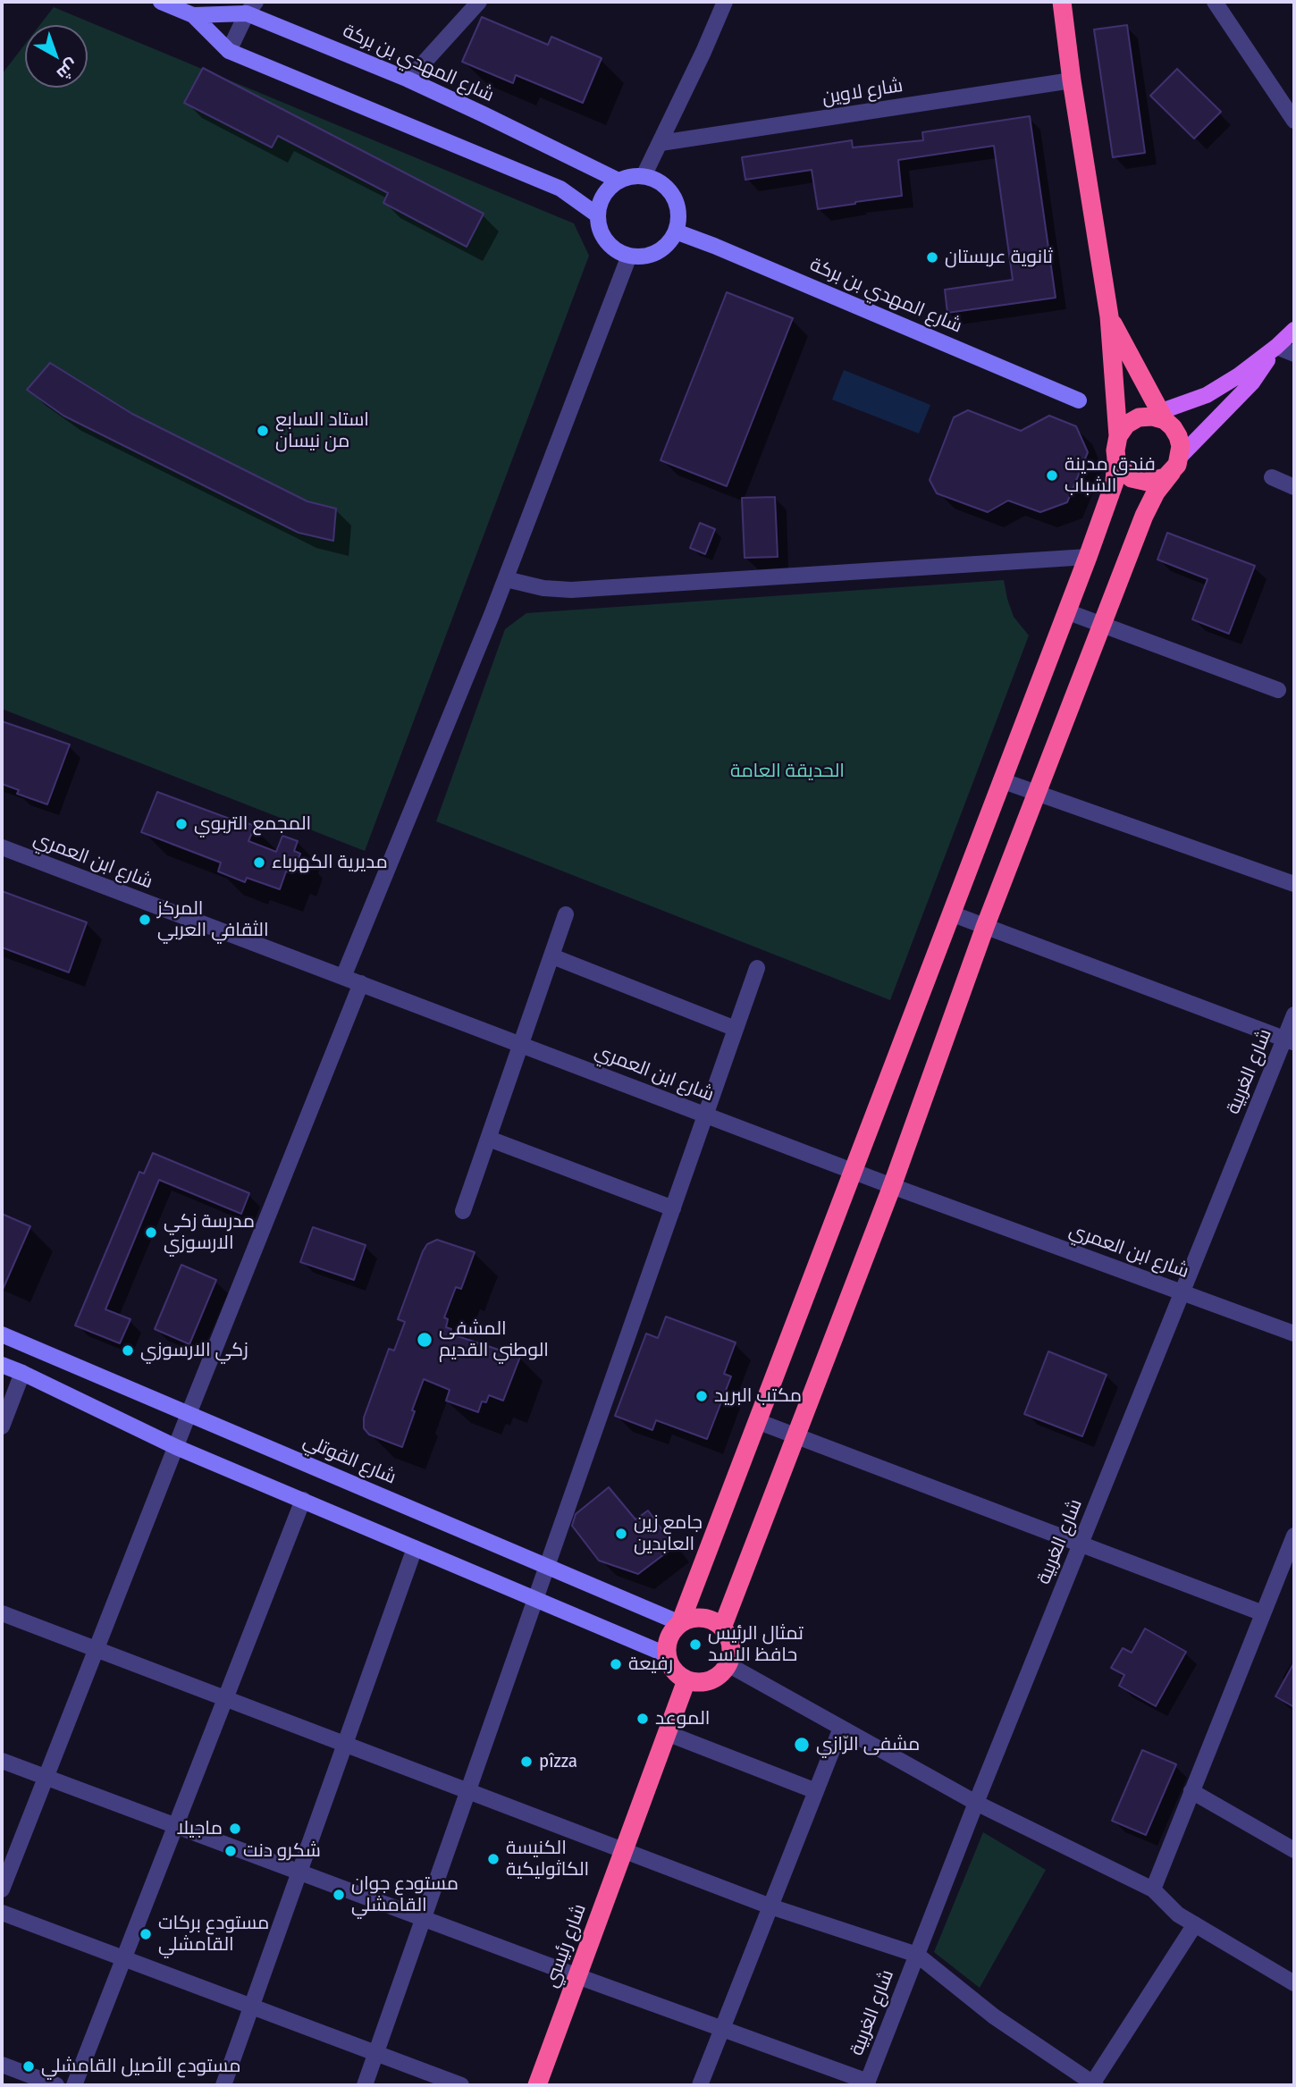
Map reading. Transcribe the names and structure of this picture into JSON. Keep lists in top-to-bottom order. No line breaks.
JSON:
{"streets":{"highway":["شارع رئيسي"],"street":["شارع المهدي بن بركة","شارع لاوين","شارع ابن العمري","شارع الغربية","شارع القوتلي"]},"crossings":[["شارع ابن العمري","شارع الغربية"],["شارع القوتلي","شارع رئيسي"]],"parks":["الحديقة العامة"],"places":["ثانوية عربستان","استاد السابع من نيسان","فندق مدينة الشباب","المجمع التربوي","مديرية الكهرباء","المركز الثقافي العربي","مدرسة زكي الارسوزي","المشفى الوطني القديم","زكي الارسوزي","مكتب البريد","جامع زين العابدين","تمثال الرئيس حافظ الاسد","رفيعة","الموعد","مشفى الرّازي","pîzza","ماجيلا","شكرو دنت","الكنيسة الكاثوليكية","مستودع جوان القامشلي","مستودع بركات القامشلي","مستودع الأصيل القامشلي"],"north":"bottom right"}
